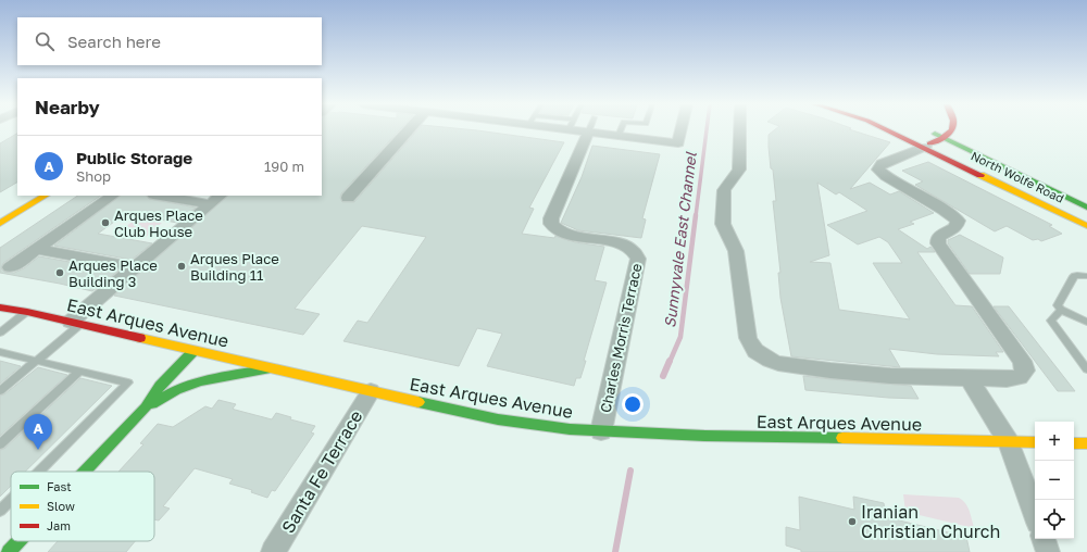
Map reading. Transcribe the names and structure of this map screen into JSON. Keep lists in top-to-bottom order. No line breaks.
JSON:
{"streets":{"main road":["North Wolfe Road","East Arques Avenue"],"street":["Charles Morris Terrace","Santa Fe Terrace"]},"crossings":[["East Arques Avenue","Charles Morris Terrace"],["East Arques Avenue","Santa Fe Terrace"]],"water":["Sunnyvale East Channel"],"places":["Arques Place Club House","Arques Place Building 11","Arques Place Building 3","Iranian Christian Church"],"legend":["Fast","Slow","Jam"],"page":{"search":"Search here","heading":"Nearby","list":[{"mark":"A","name":"Public Storage","note":"Shop","value":"190 m"}],"pins":"A","map_buttons":["+","−"]}}
